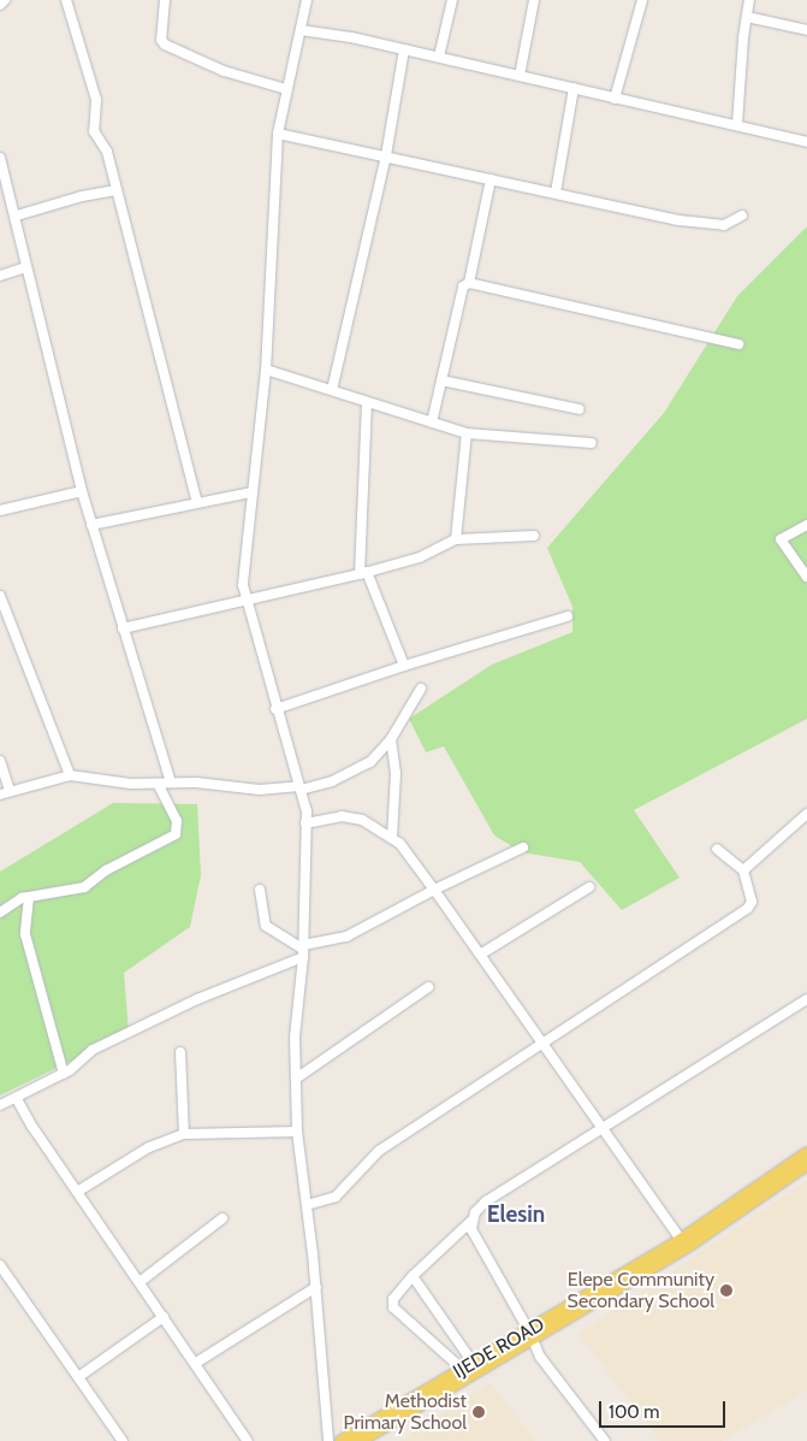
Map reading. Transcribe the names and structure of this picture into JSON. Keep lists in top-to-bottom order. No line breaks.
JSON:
{"streets":{"main road":["IJEDE ROAD"]},"districts":["Elesin"],"places":["Elepe Community Secondary School","Methodist Primary School"],"scale_bar":"100 m"}
